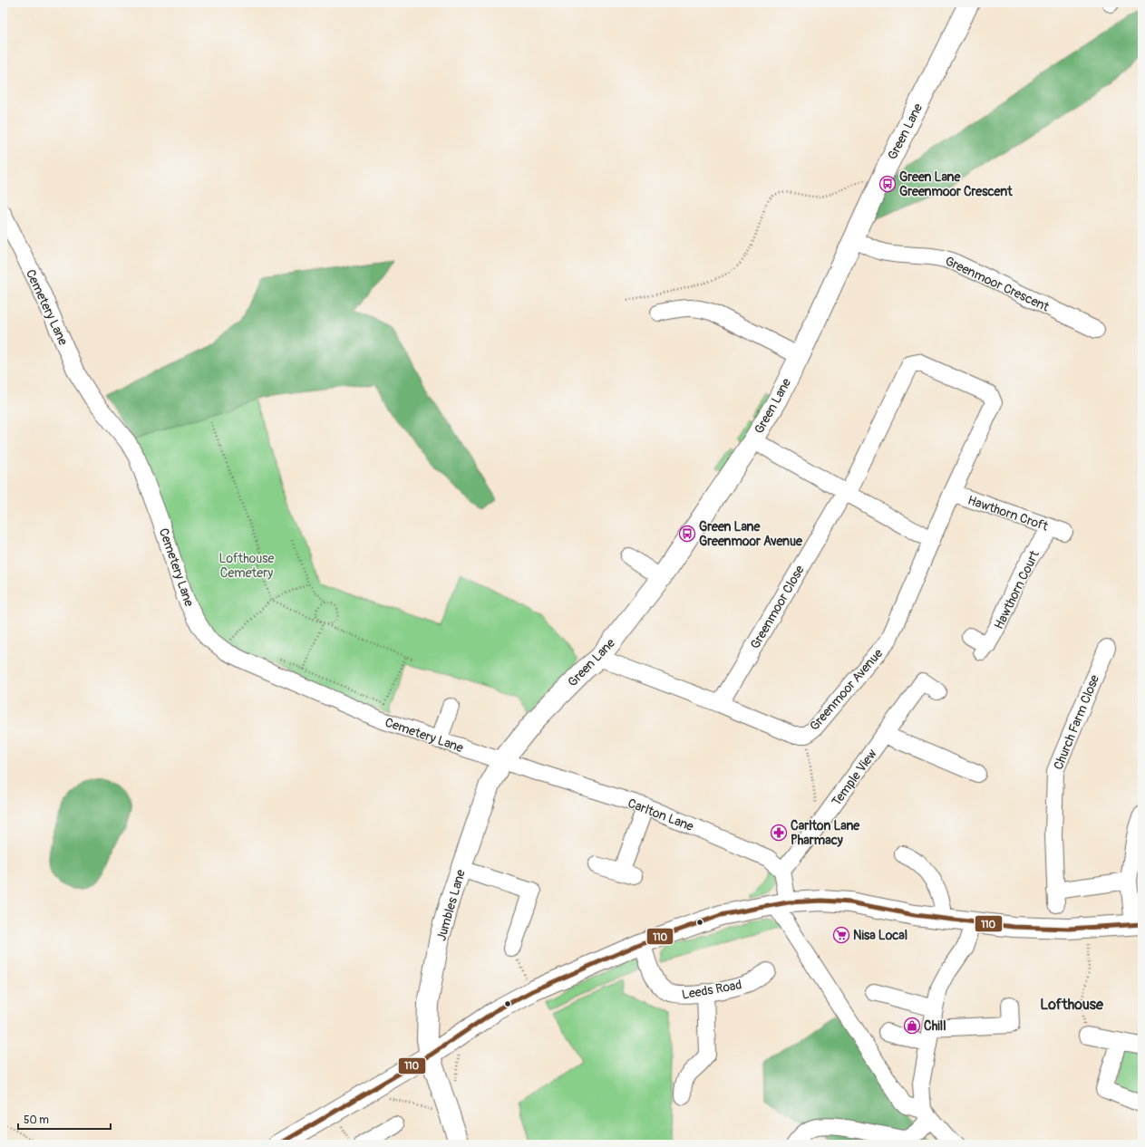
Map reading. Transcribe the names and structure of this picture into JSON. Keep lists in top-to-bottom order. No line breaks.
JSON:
{"streets":{"main road":["Green Lane","Jumbles Lane"],"street":["Greenmoor Crescent","Cemetery Lane","Hawthorn Croft","Hawthorn Court","Greenmoor Close","Greenmoor Avenue","Church Farm Close","Temple View","Carlton Lane","Leeds Road"]},"crossings":[["Green Lane","Greenmoor Crescent"],["Green Lane","Cemetery Lane"],["Green Lane","Greenmoor Avenue"],["Green Lane","Carlton Lane"],["Green Lane","Jumbles Lane"],["Cemetery Lane","Carlton Lane"],["Cemetery Lane","Jumbles Lane"],["Hawthorn Croft","Hawthorn Court"],["Hawthorn Croft","Greenmoor Avenue"],["Greenmoor Close","Greenmoor Avenue"],["Temple View","Carlton Lane"],["Carlton Lane","Jumbles Lane"]],"districts":["Lofthouse"],"parks":["Lofthouse Cemetery"],"places":{"bus stop":["Green Lane Greenmoor Crescent","Green Lane Greenmoor Avenue"],"pharmacy":["Carlton Lane Pharmacy"],"supermarket":["Nisa Local"],"shop":["Chill"]},"lines":["transit line 110"],"scale_bar":"50 m"}
